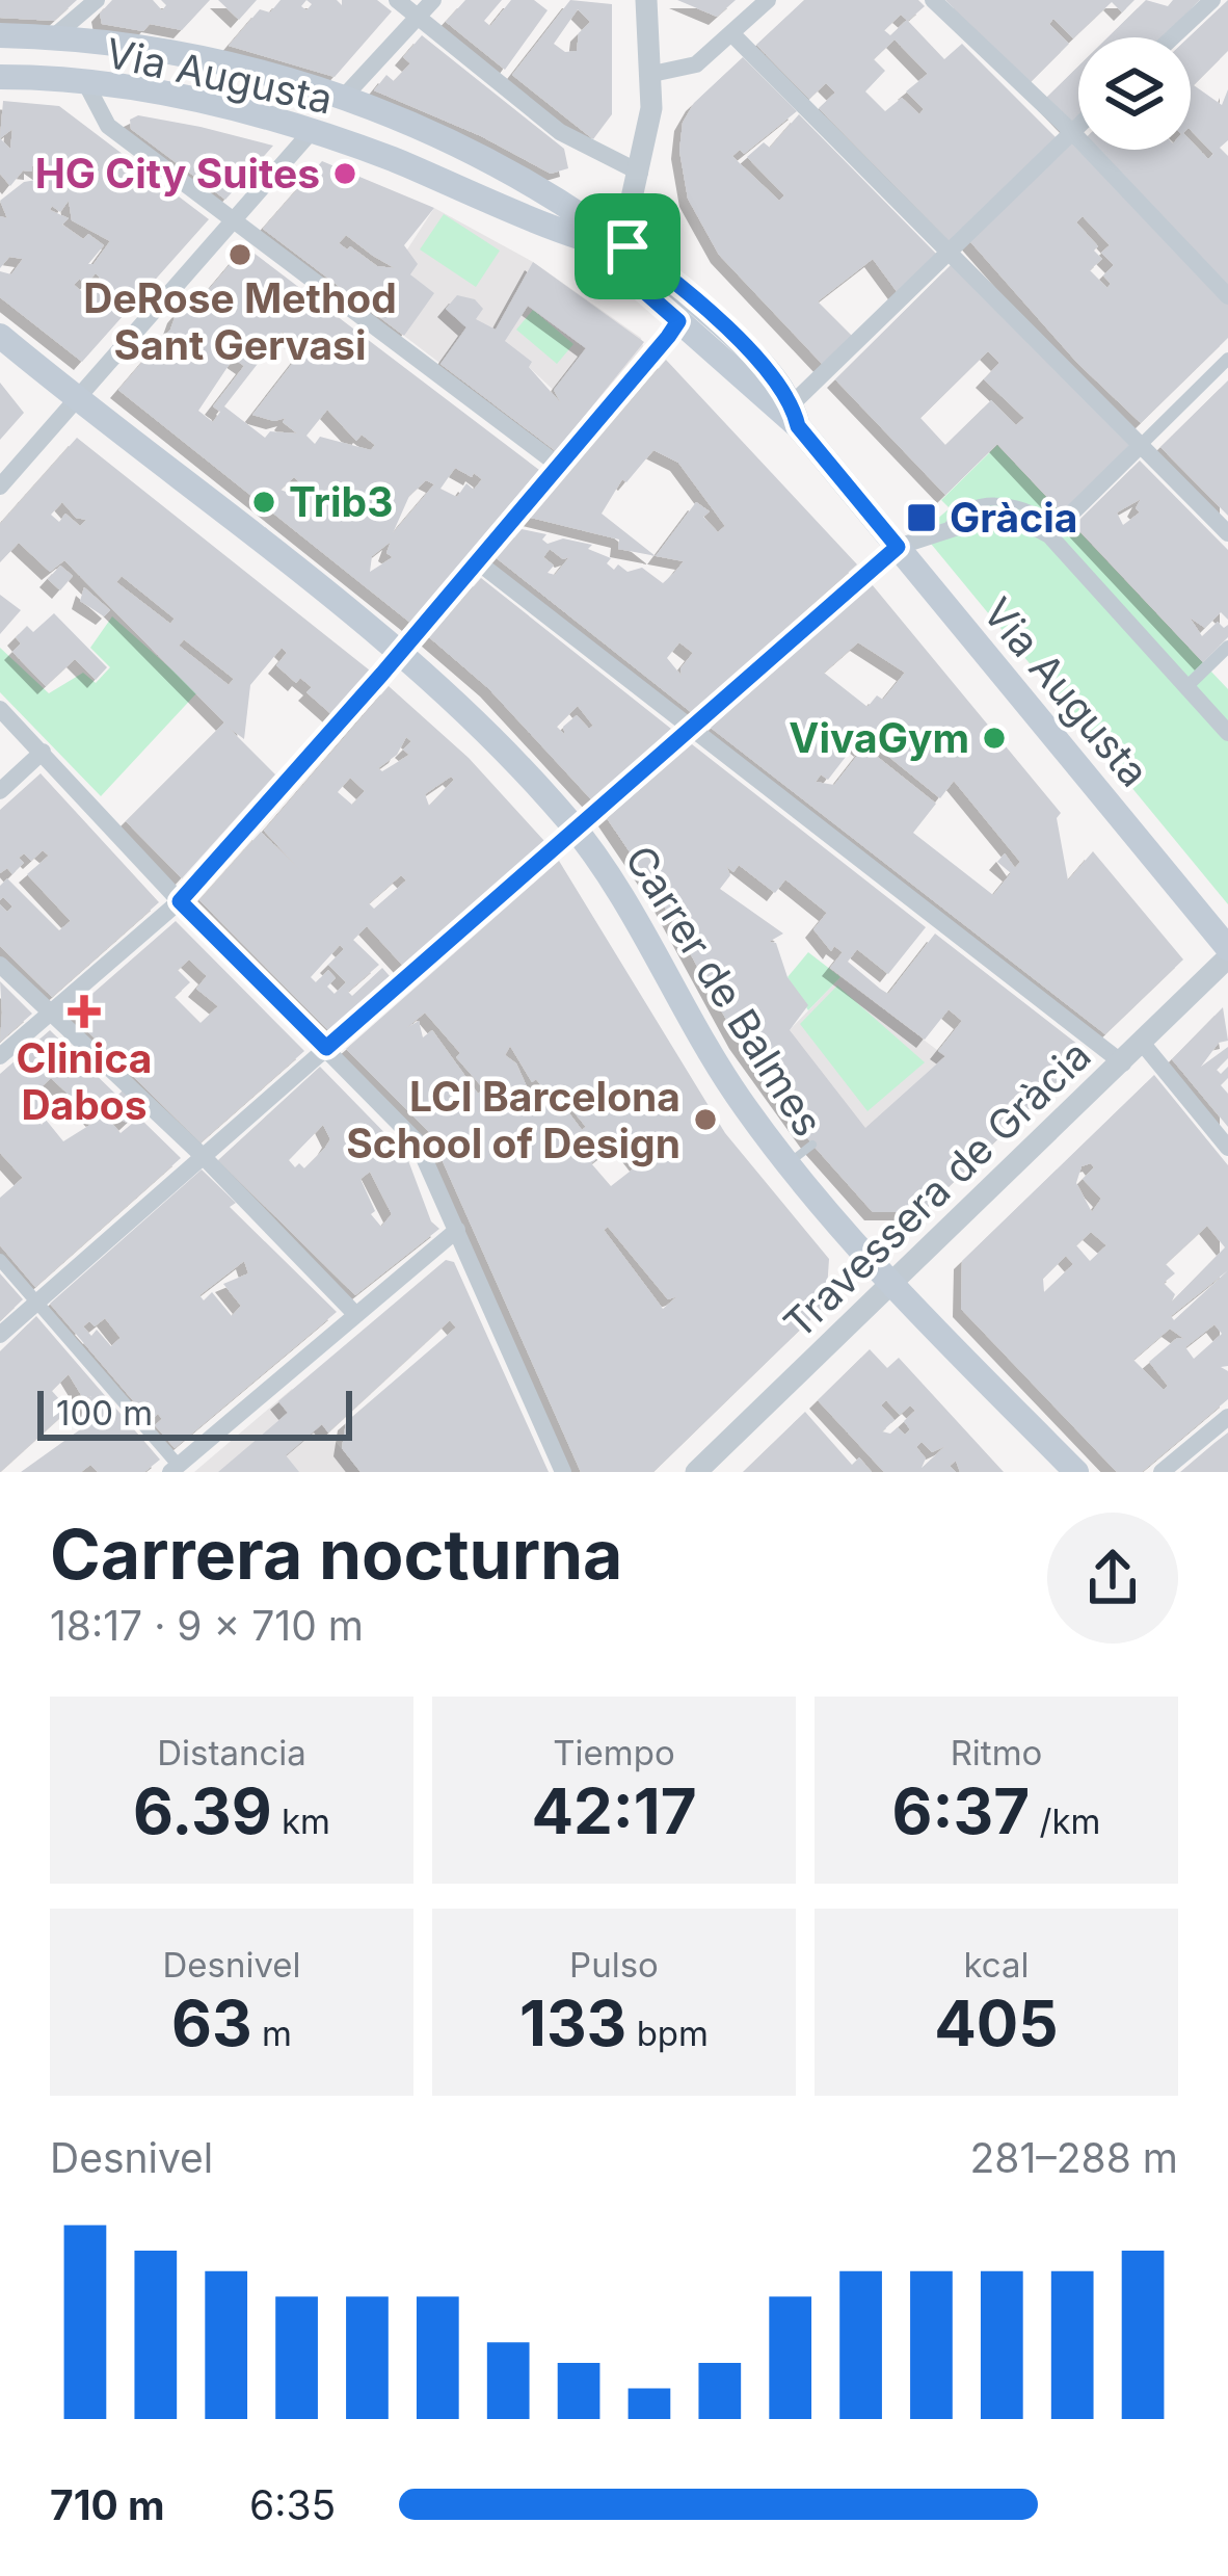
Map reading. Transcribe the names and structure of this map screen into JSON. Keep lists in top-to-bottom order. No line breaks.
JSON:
{"streets":{"main road":["Via Augusta","Carrer de Balmes"],"street":["Travessera de Gràcia"]},"crossings":[["Carrer de Balmes","Travessera de Gràcia"]],"places":{"other":["HG City Suites","DeRose Method Sant Gervasi","Trib3","VivaGym","LCI Barcelona School of Design"],"transit":["Gràcia"],"health":["Clinica Dabos"]},"scale_bar":"100 m","page":{"scale":"100 m","heading":["Carrera nocturna","18:17 · 9 × 710 m"],"stats":[["Distancia","6.39 km"],["Tiempo","42:17"],["Ritmo","6:37 /km"],["Desnivel","63 m"],["Pulso","133 bpm"],["kcal","405"]],"chart":["Desnivel","281–288 m"],"list":[{"name":"710 m","note":"6:35"}]}}
